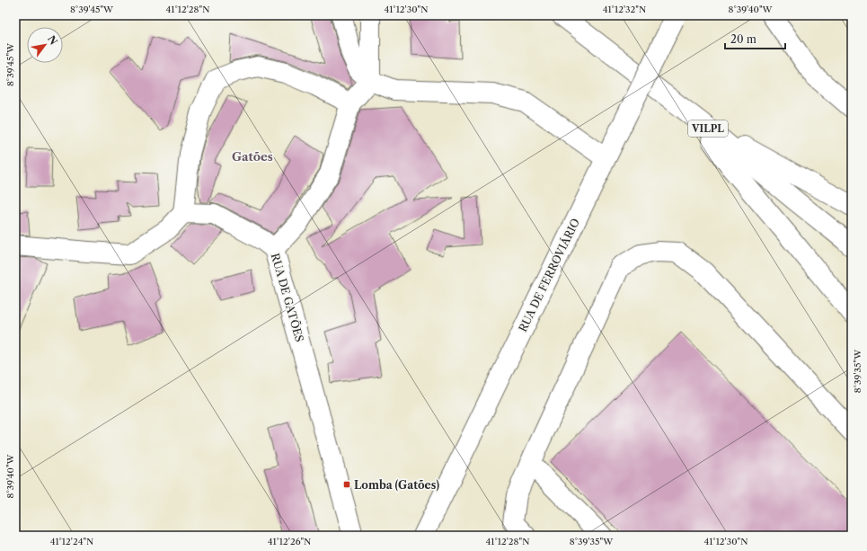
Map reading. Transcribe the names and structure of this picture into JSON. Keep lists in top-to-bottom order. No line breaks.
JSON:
{"streets":{"main road":["VILPL","RUA DE FERROVIÁRIO","RUA DE GATÕES"]},"districts":["Gatões"],"places":{"transit":["Lomba (Gatões)"]},"scale_bar":"20 m","north":"top right","coordinates":["8°39'45\"W","41°12'28\"N","41°12'30\"N","41°12'32\"N","8°39'40\"W","8°39'35\"W","41°12'24\"N","41°12'26\"N"]}
